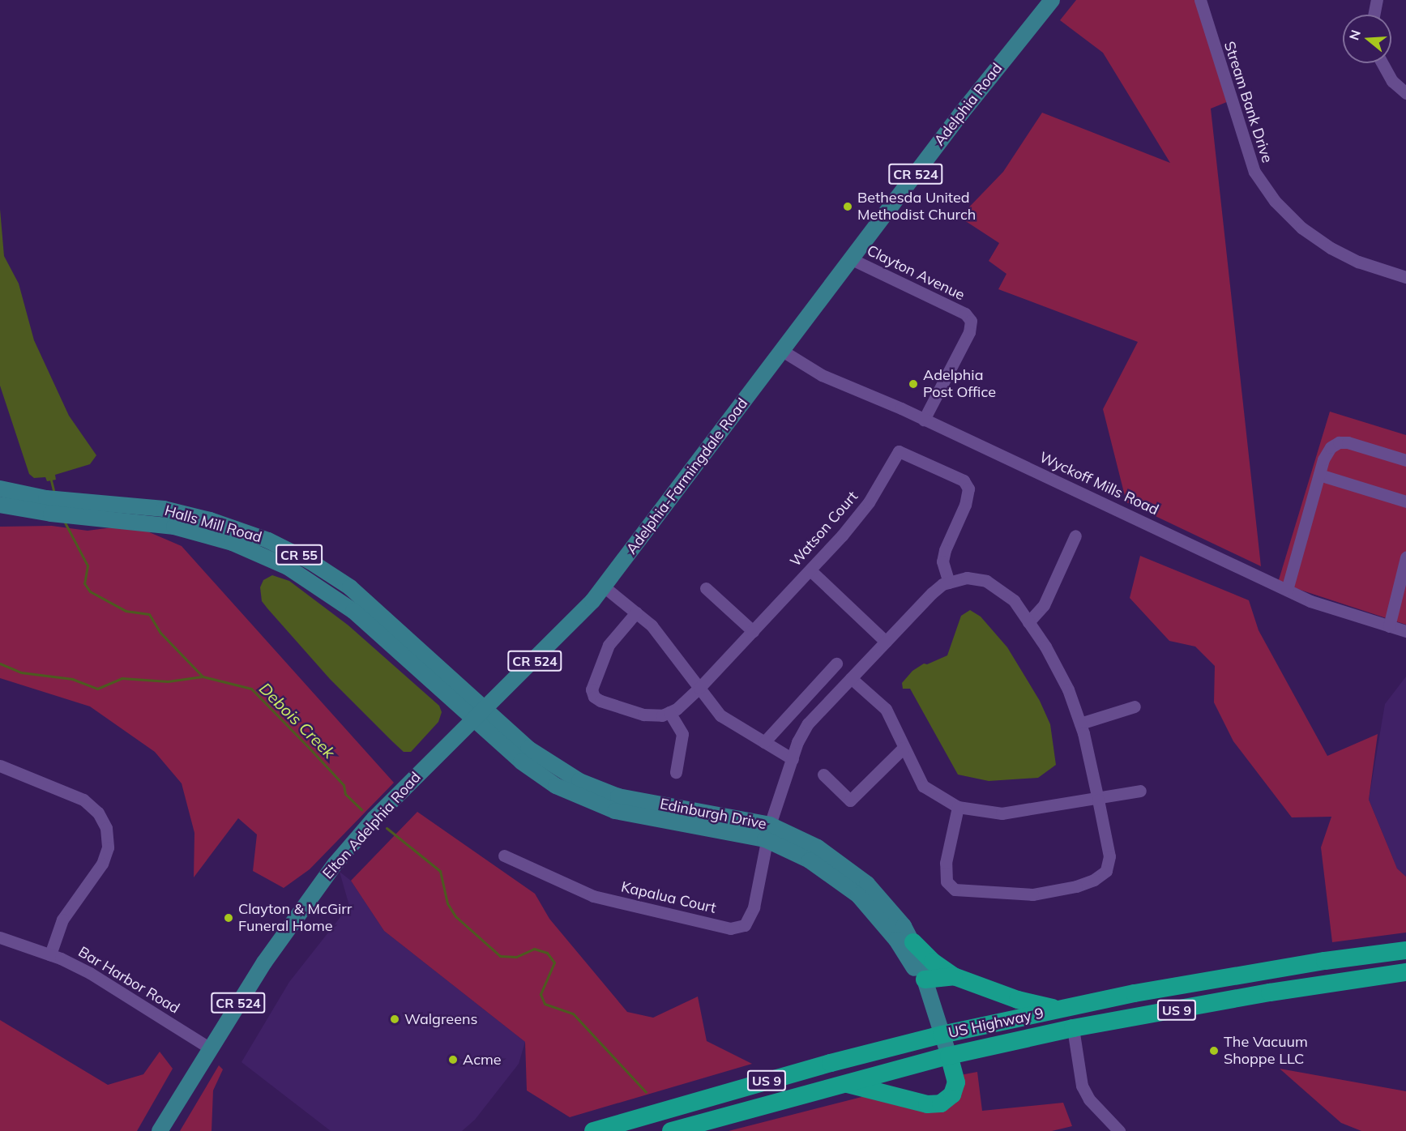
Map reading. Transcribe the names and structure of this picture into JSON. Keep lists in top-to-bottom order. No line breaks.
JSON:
{"streets":{"highway":["US 9","US Highway 9"],"main road":["Adelphia Road","CR 524","Adelphia-Farmingdale Road","Halls Mill Road","CR 55","Edinburgh Drive","Elton Adelphia Road"],"street":["Stream Bank Drive","Clayton Avenue","Wyckoff Mills Road","Watson Court","Kapalua Court","Bar Harbor Road"]},"crossings":[["Adelphia Road","Clayton Avenue"],["Adelphia Road","Adelphia-Farmingdale Road"],["Adelphia Road","Wyckoff Mills Road"],["Clayton Avenue","Wyckoff Mills Road"],["Adelphia-Farmingdale Road","Wyckoff Mills Road"],["Adelphia-Farmingdale Road","Elton Adelphia Road"],["Halls Mill Road","Edinburgh Drive"],["Halls Mill Road","Elton Adelphia Road"],["Edinburgh Drive","Elton Adelphia Road"],["Edinburgh Drive","Kapalua Court"],["Edinburgh Drive","US Highway 9"],["Elton Adelphia Road","Bar Harbor Road"]],"water":["Debois Creek"],"places":["Bethesda United Methodist Church","Adelphia Post Office","Clayton & McGirr Funeral Home","Walgreens","The Vacuum Shoppe LLC","Acme"],"north":"left"}
